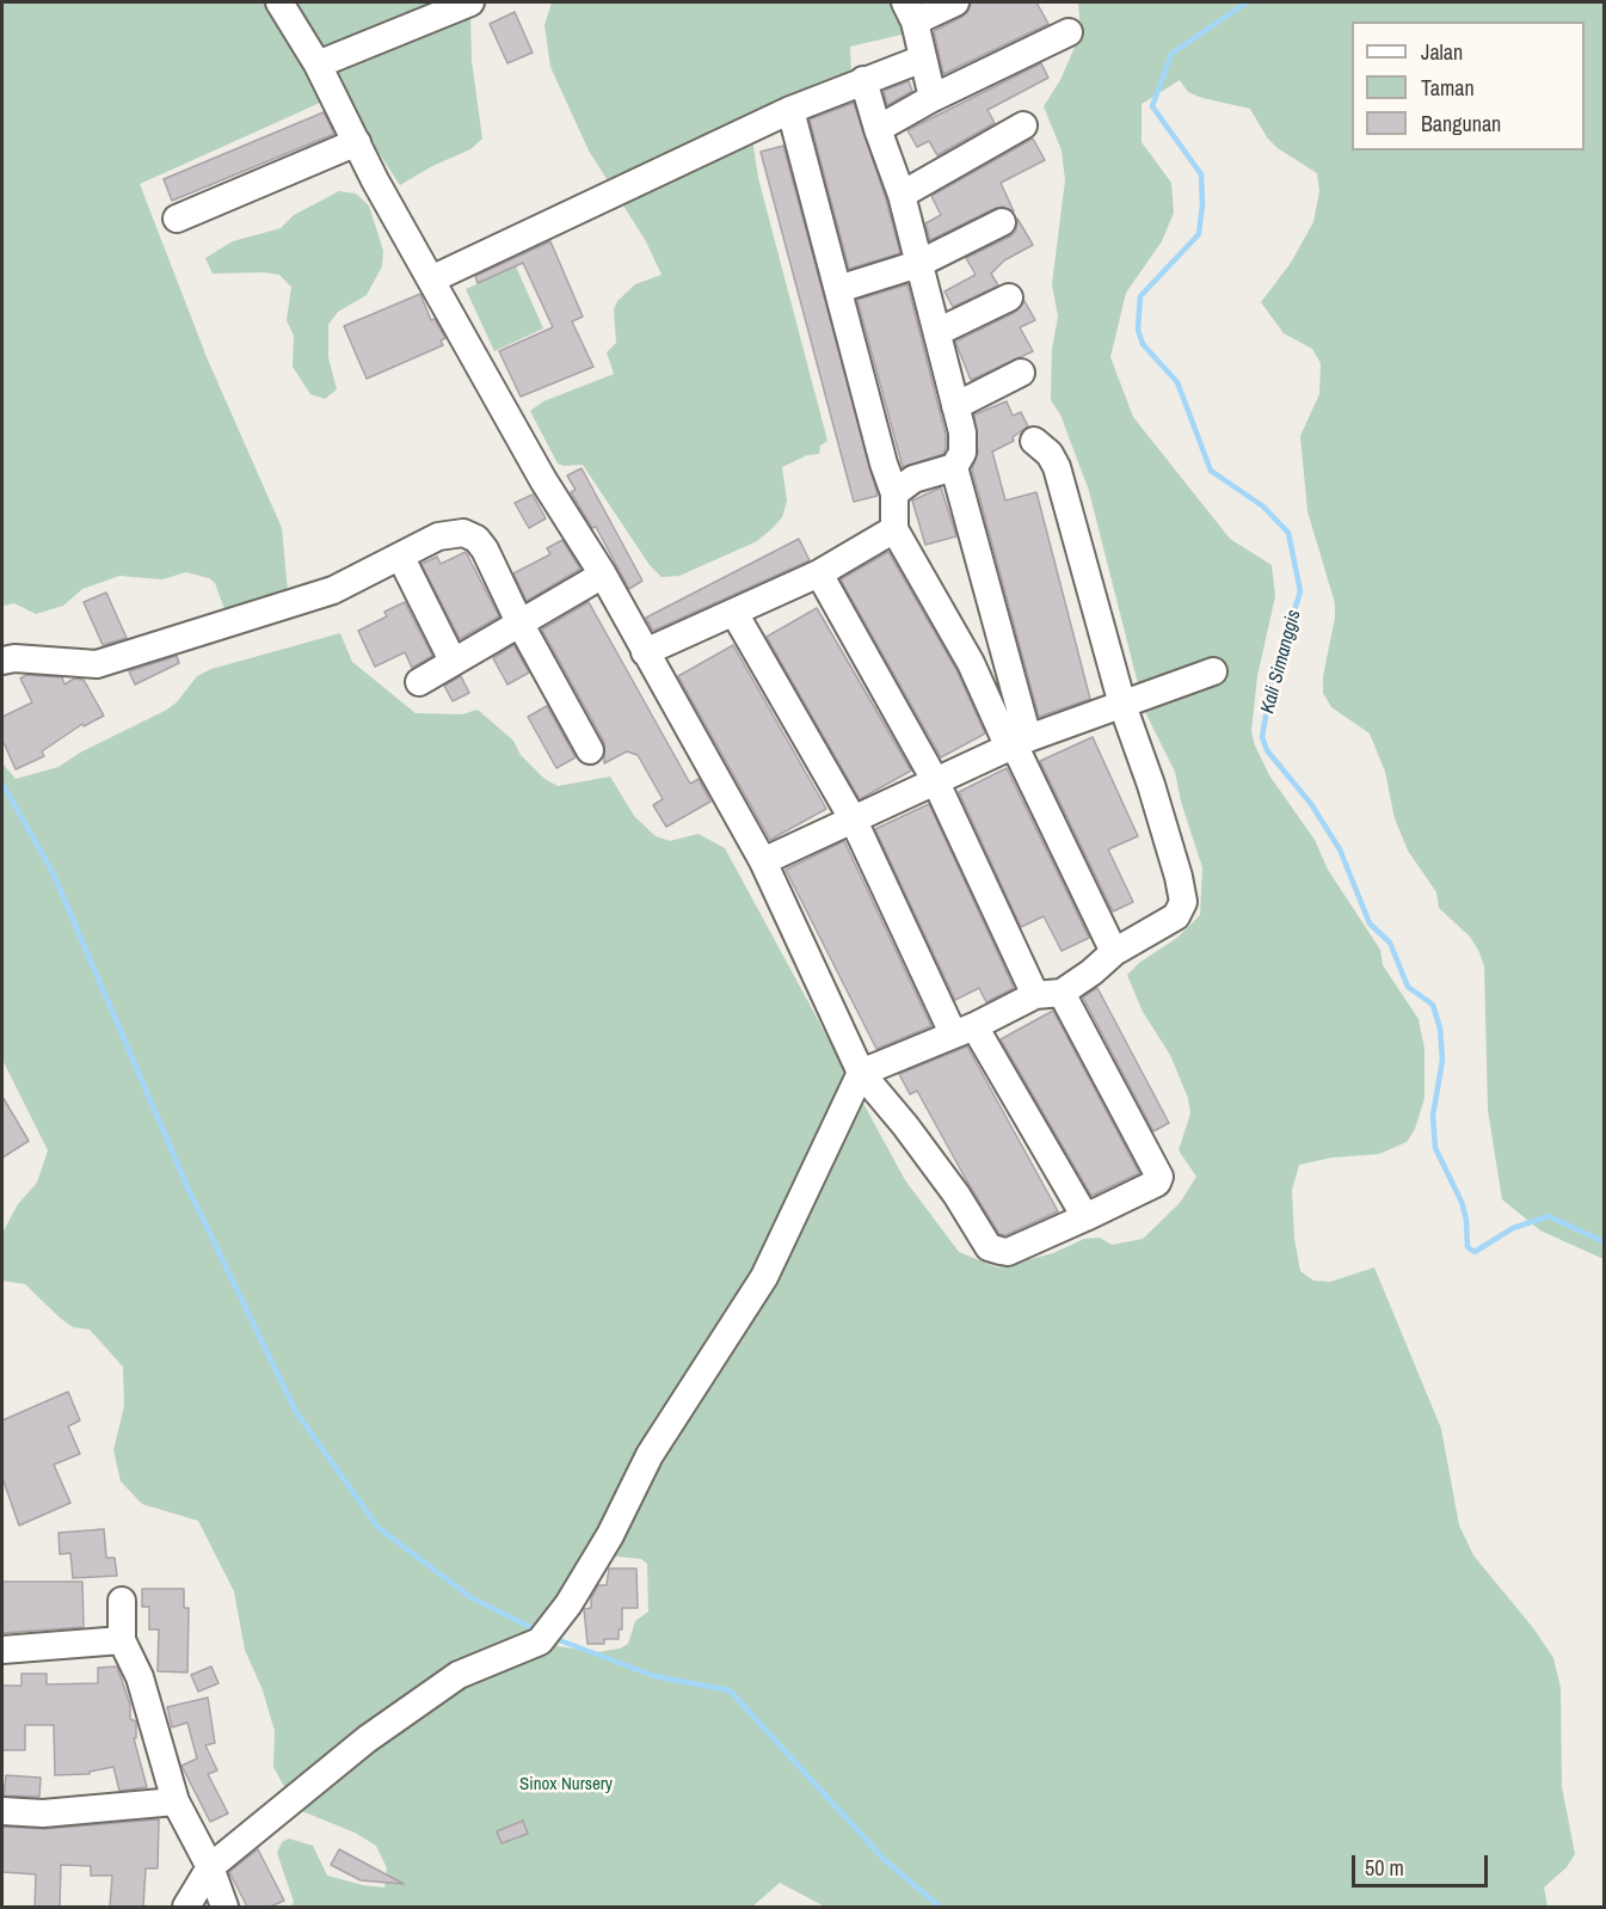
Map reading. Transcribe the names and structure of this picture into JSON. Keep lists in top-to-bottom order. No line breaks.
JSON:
{"water":["Kali Simanggis"],"parks":["Sinox Nursery"],"legend":["Jalan","Taman","Bangunan"],"scale_bar":"50 m"}
